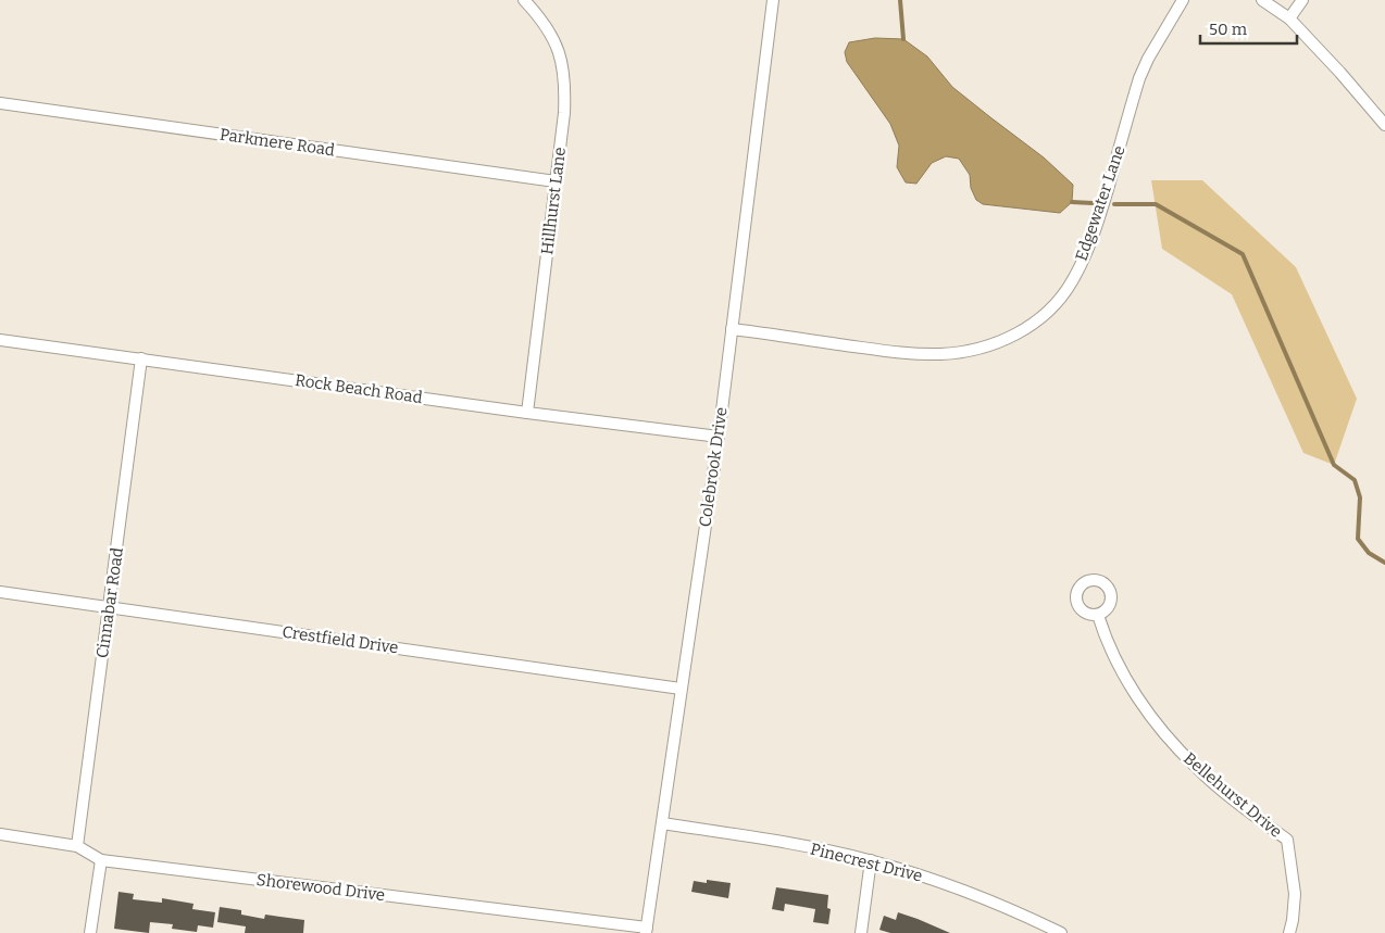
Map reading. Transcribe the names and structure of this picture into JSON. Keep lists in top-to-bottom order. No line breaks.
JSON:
{"streets":{"street":["Parkmere Road","Hillhurst Lane","Edgewater Lane","Rock Beach Road","Colebrook Drive","Cinnabar Road","Crestfield Drive","Bellehurst Drive","Pinecrest Drive","Shorewood Drive"]},"crossings":[["Parkmere Road","Hillhurst Lane"],["Hillhurst Lane","Rock Beach Road"],["Edgewater Lane","Colebrook Drive"],["Rock Beach Road","Colebrook Drive"],["Rock Beach Road","Cinnabar Road"],["Colebrook Drive","Crestfield Drive"],["Colebrook Drive","Pinecrest Drive"],["Colebrook Drive","Shorewood Drive"],["Cinnabar Road","Crestfield Drive"],["Cinnabar Road","Shorewood Drive"]],"scale_bar":"50 m"}
